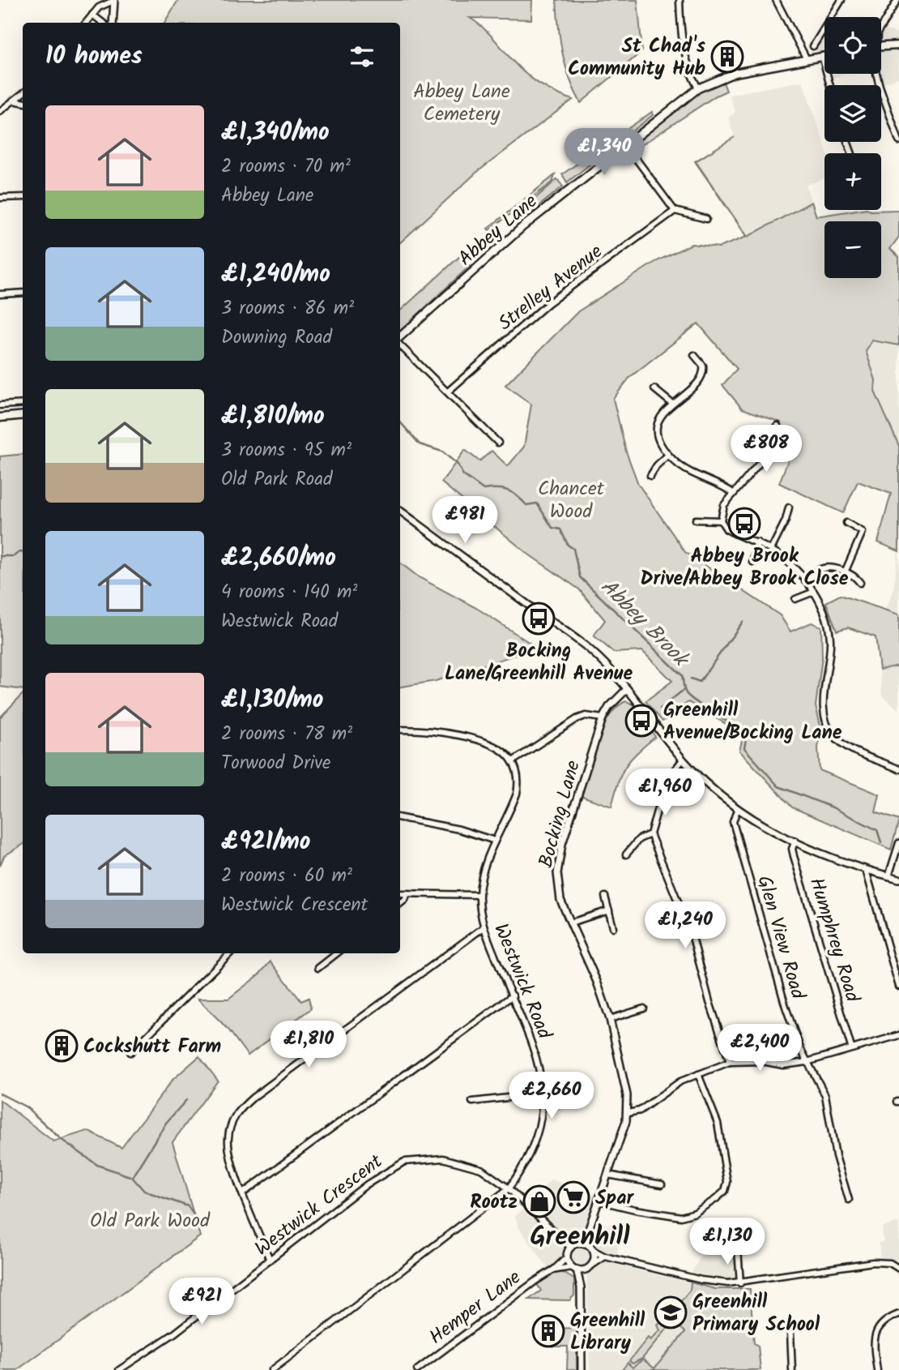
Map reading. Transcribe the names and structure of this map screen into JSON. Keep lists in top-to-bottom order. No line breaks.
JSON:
{"streets":{"main road":["Abbey Lane"],"street":["Strelley Avenue","Bocking Lane","Glen View Road","Humphrey Road","Westwick Road","Westwick Crescent","Hemper Lane"]},"crossings":[["Bocking Lane","Westwick Crescent"],["Bocking Lane","Hemper Lane"],["Westwick Road","Westwick Crescent"],["Westwick Crescent","Hemper Lane"]],"districts":["Greenhill"],"water":["Abbey Brook"],"parks":["Abbey Lane Cemetery","Chancet Wood","Old Park Wood"],"places":{"building":["St Chad's Community Hub","Cockshutt Farm","Greenhill Library"],"bus stop":["Abbey Brook Drive/Abbey Brook Close","Bocking Lane/Greenhill Avenue","Greenhill Avenue/Bocking Lane"],"supermarket":["Spar"],"shop":["Rootz"],"school or university":["Greenhill Primary School"]},"page":{"map_buttons":["+","−"],"heading":"10 homes","list":[{"name":"£1,340/mo","note":"2 rooms · 70 m² · Abbey Lane"},{"name":"£1,240/mo","note":"3 rooms · 86 m² · Downing Road"},{"name":"£1,810/mo","note":"3 rooms · 95 m² · Old Park Road"},{"name":"£2,660/mo","note":"4 rooms · 140 m² · Westwick Road"},{"name":"£1,130/mo","note":"2 rooms · 78 m² · Torwood Drive"},{"name":"£921/mo","note":"2 rooms · 60 m² · Westwick Crescent"}],"price":["£1,340","£808","£981","£1,960","£1,240","£1,810","£2,400","£2,660","£1,130","£921"]}}
